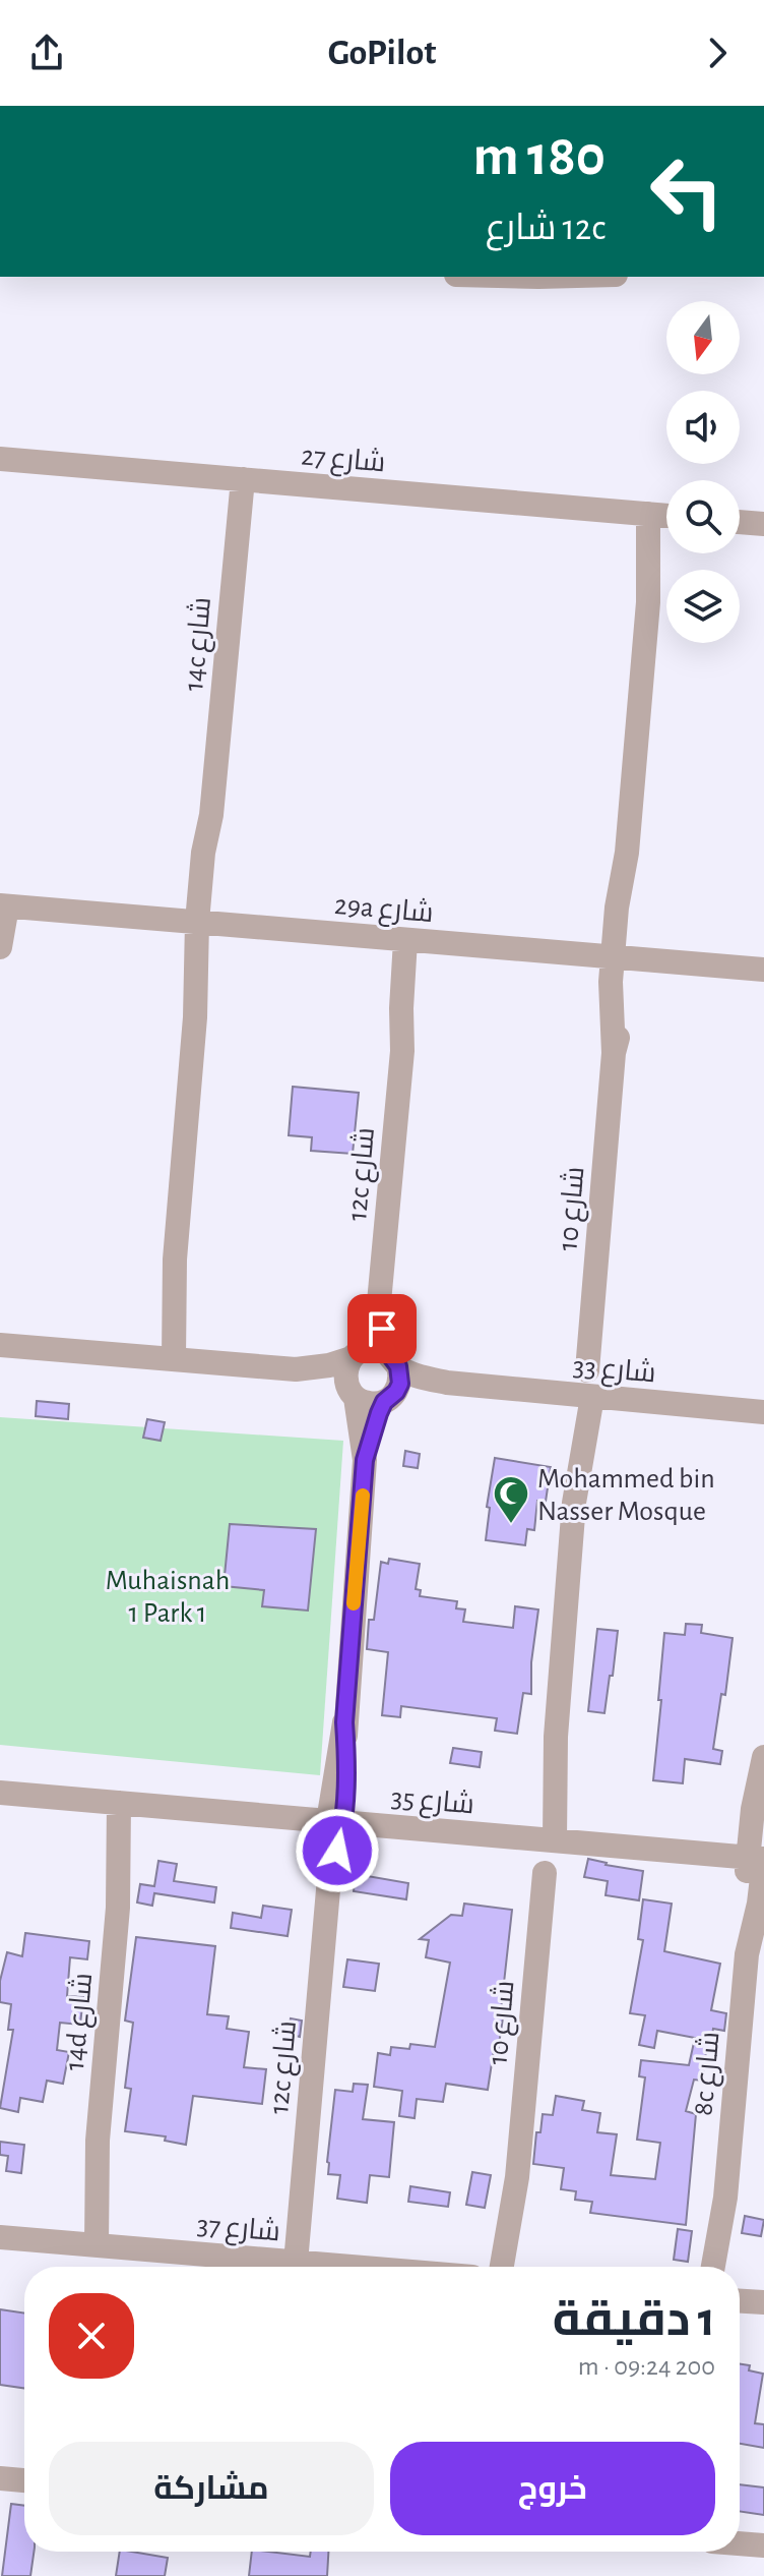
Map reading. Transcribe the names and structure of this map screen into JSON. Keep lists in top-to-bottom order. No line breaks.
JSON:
{"streets":{"street":["شارع 27","14c شارع","29a شارع","12c شارع","شارع 10","شارع 33","شارع 35","14d شارع","8c شارع","شارع 37"]},"crossings":[["شارع 27","14c شارع"],["شارع 27","شارع 10"],["14c شارع","29a شارع"],["29a شارع","12c شارع"],["29a شارع","شارع 10"],["12c شارع","شارع 33"],["12c شارع","شارع 35"],["12c شارع","شارع 37"],["شارع 35","14d شارع"],["شارع 35","8c شارع"],["14d شارع","شارع 37"]],"parks":["Muhaisnah 1 Park 1"],"places":{"mosque":["Mohammed bin Nasser Mosque"]},"north":"bottom","page":{"header":"GoPilot","turn":["180 m","12c شارع"],"heading":["1 دقيقة","200 m · 09:24"],"buttons":["خروج","مشاركة"]}}
